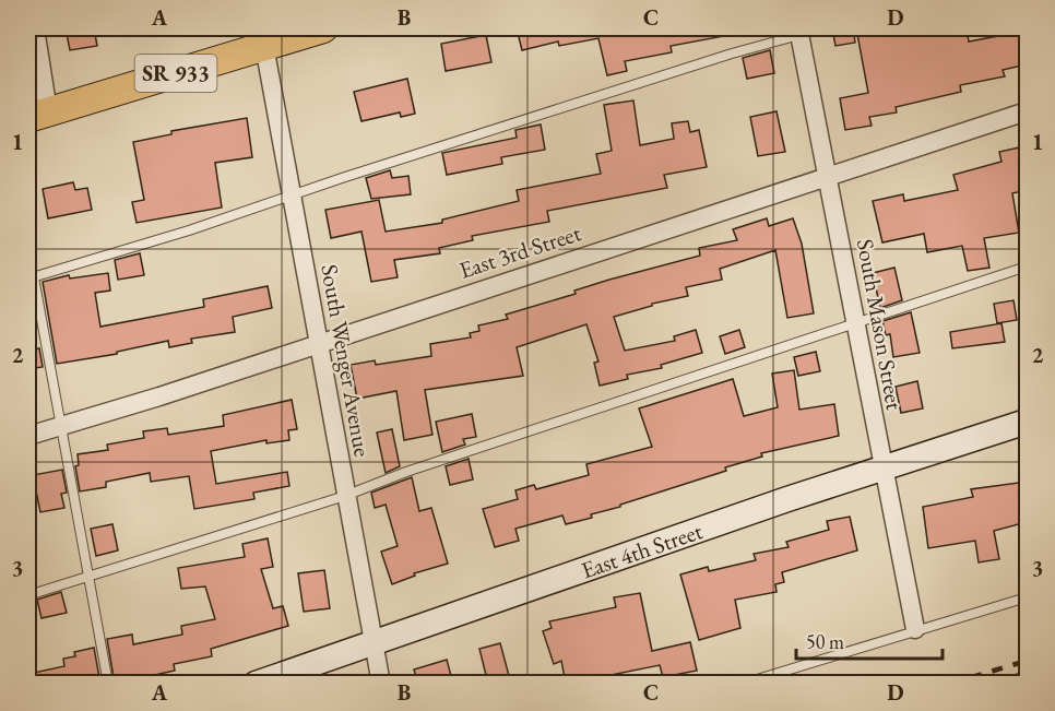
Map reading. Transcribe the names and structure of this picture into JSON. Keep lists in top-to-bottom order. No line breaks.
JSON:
{"streets":{"main road":["SR 933"],"street":["East 3rd Street","South Mason Street","South Wenger Avenue","East 4th Street"]},"crossings":[["SR 933","South Wenger Avenue"],["East 3rd Street","South Mason Street"],["East 3rd Street","South Wenger Avenue"],["South Mason Street","East 4th Street"],["South Wenger Avenue","East 4th Street"]],"scale_bar":"50 m","grid":{"columns":["A","B","C","D"],"rows":["1","2","3"]}}
